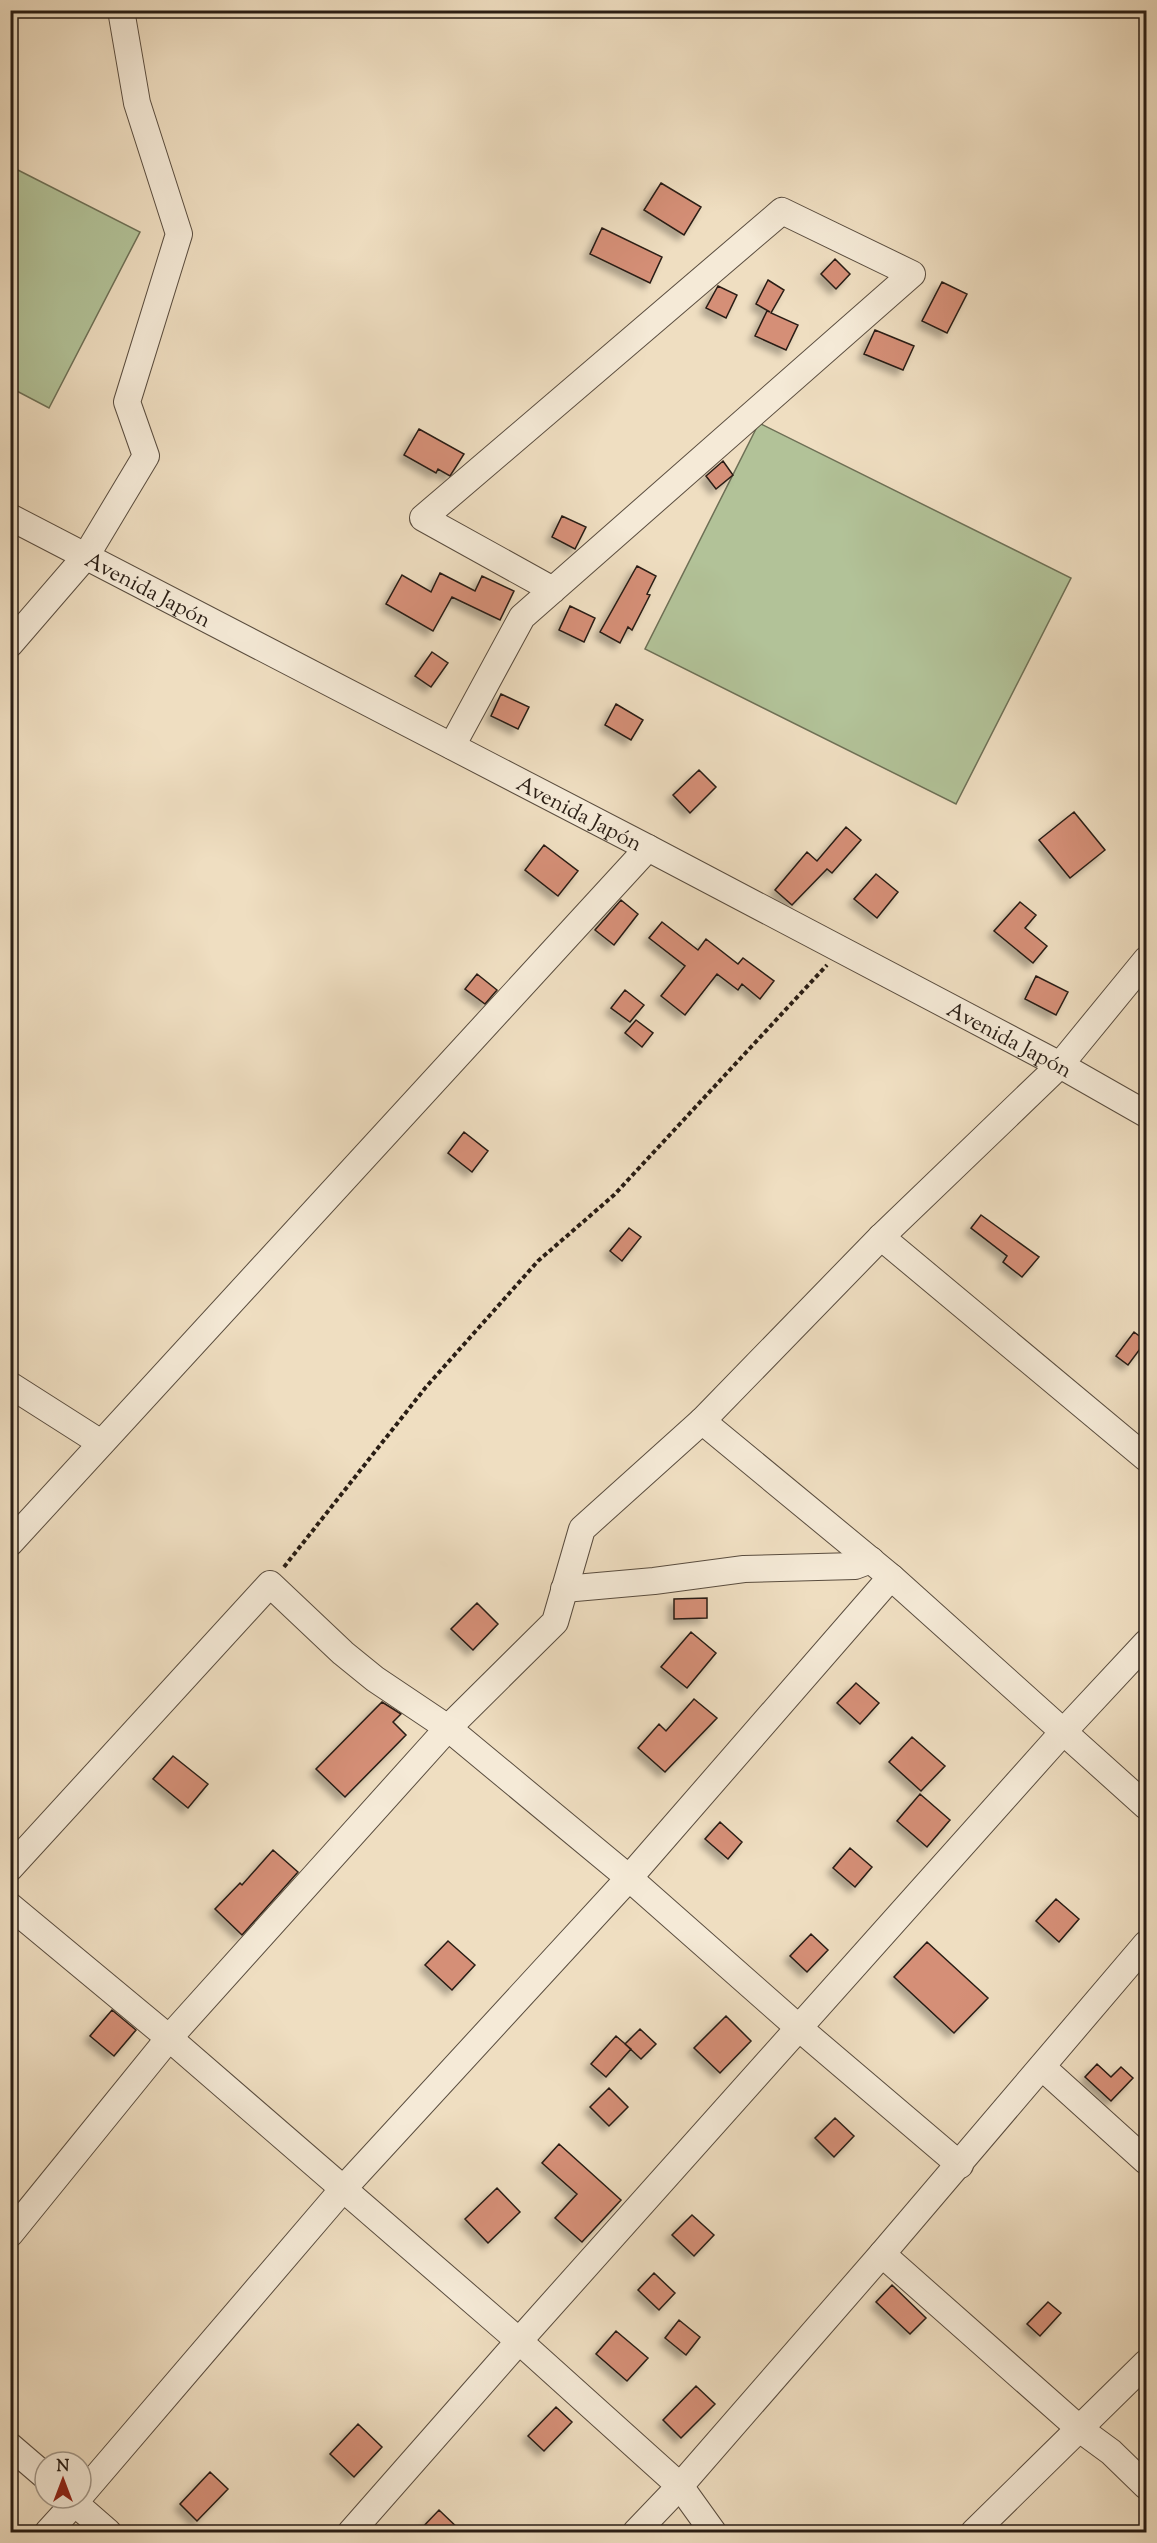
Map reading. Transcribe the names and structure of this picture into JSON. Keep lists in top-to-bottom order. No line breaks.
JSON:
{"streets":{"street":["Avenida Japón"]},"north":"top"}
